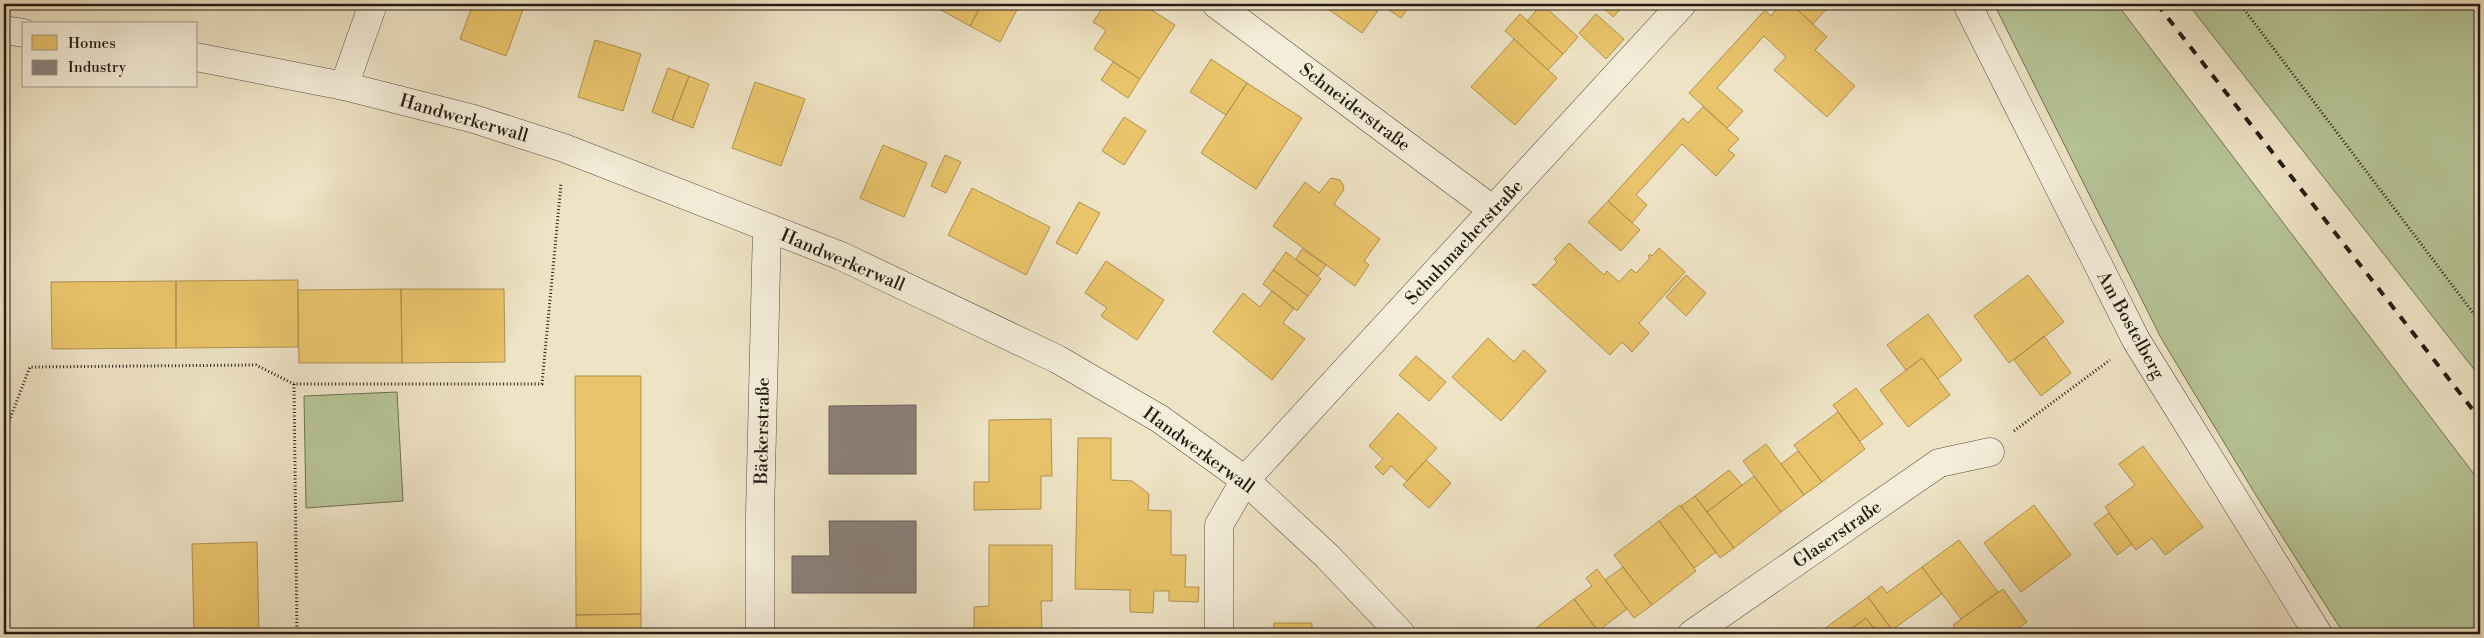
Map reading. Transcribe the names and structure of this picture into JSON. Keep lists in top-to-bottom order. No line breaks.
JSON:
{"streets":{"street":["Schneiderstraße","Handwerkerwall","Schuhmacherstraße","Am Bostelberg","Bäckerstraße","Glaserstraße"]},"crossings":[["Schneiderstraße","Schuhmacherstraße"],["Handwerkerwall","Schuhmacherstraße"],["Handwerkerwall","Bäckerstraße"]],"legend":["Homes","Industry"]}
